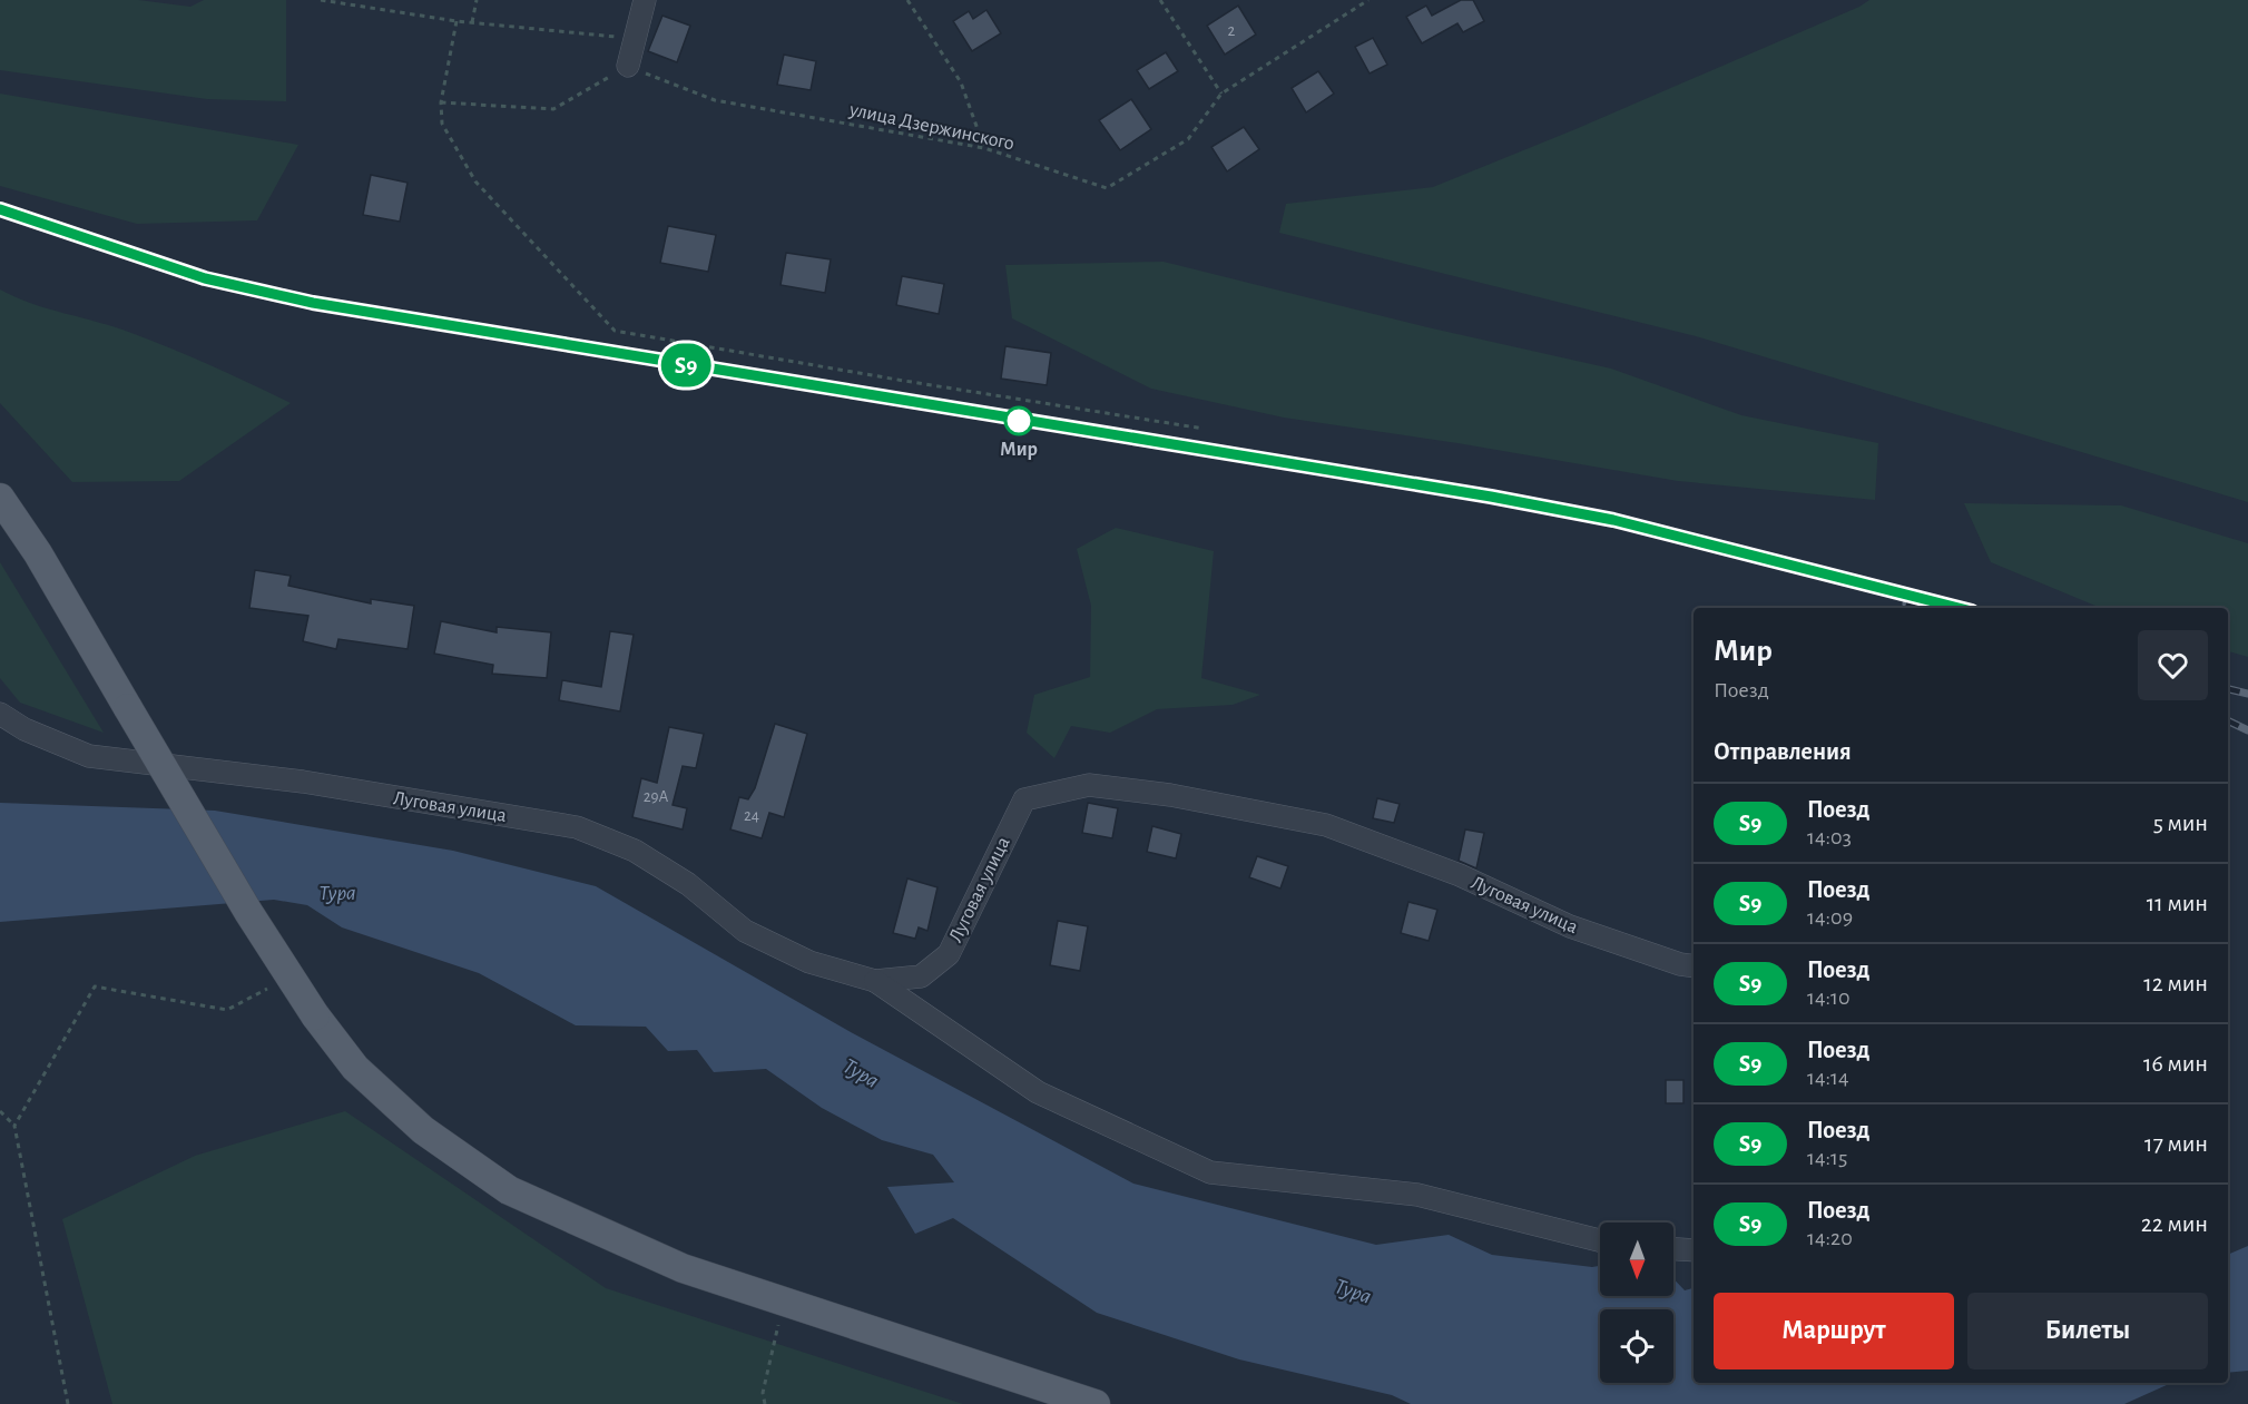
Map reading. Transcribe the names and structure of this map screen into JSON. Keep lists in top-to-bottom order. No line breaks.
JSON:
{"streets":{"street":["Луговая улица"],"path":["улица Дзержинского"]},"water":["Тура"],"places":["Мир"],"house_numbers":["2","29А","24"],"north":"bottom","page":{"on_map":"S9","heading":[["Мир","Поезд"],"Отправления"],"list":[{"mark":"S9","name":"Поезд","note":"14:03","value":"5 мин"},{"mark":"S9","name":"Поезд","note":"14:09","value":"11 мин"},{"mark":"S9","name":"Поезд","note":"14:10","value":"12 мин"},{"mark":"S9","name":"Поезд","note":"14:14","value":"16 мин"},{"mark":"S9","name":"Поезд","note":"14:15","value":"17 мин"},{"mark":"S9","name":"Поезд","note":"14:20","value":"22 мин"}],"buttons":["Маршрут","Билеты"]}}
